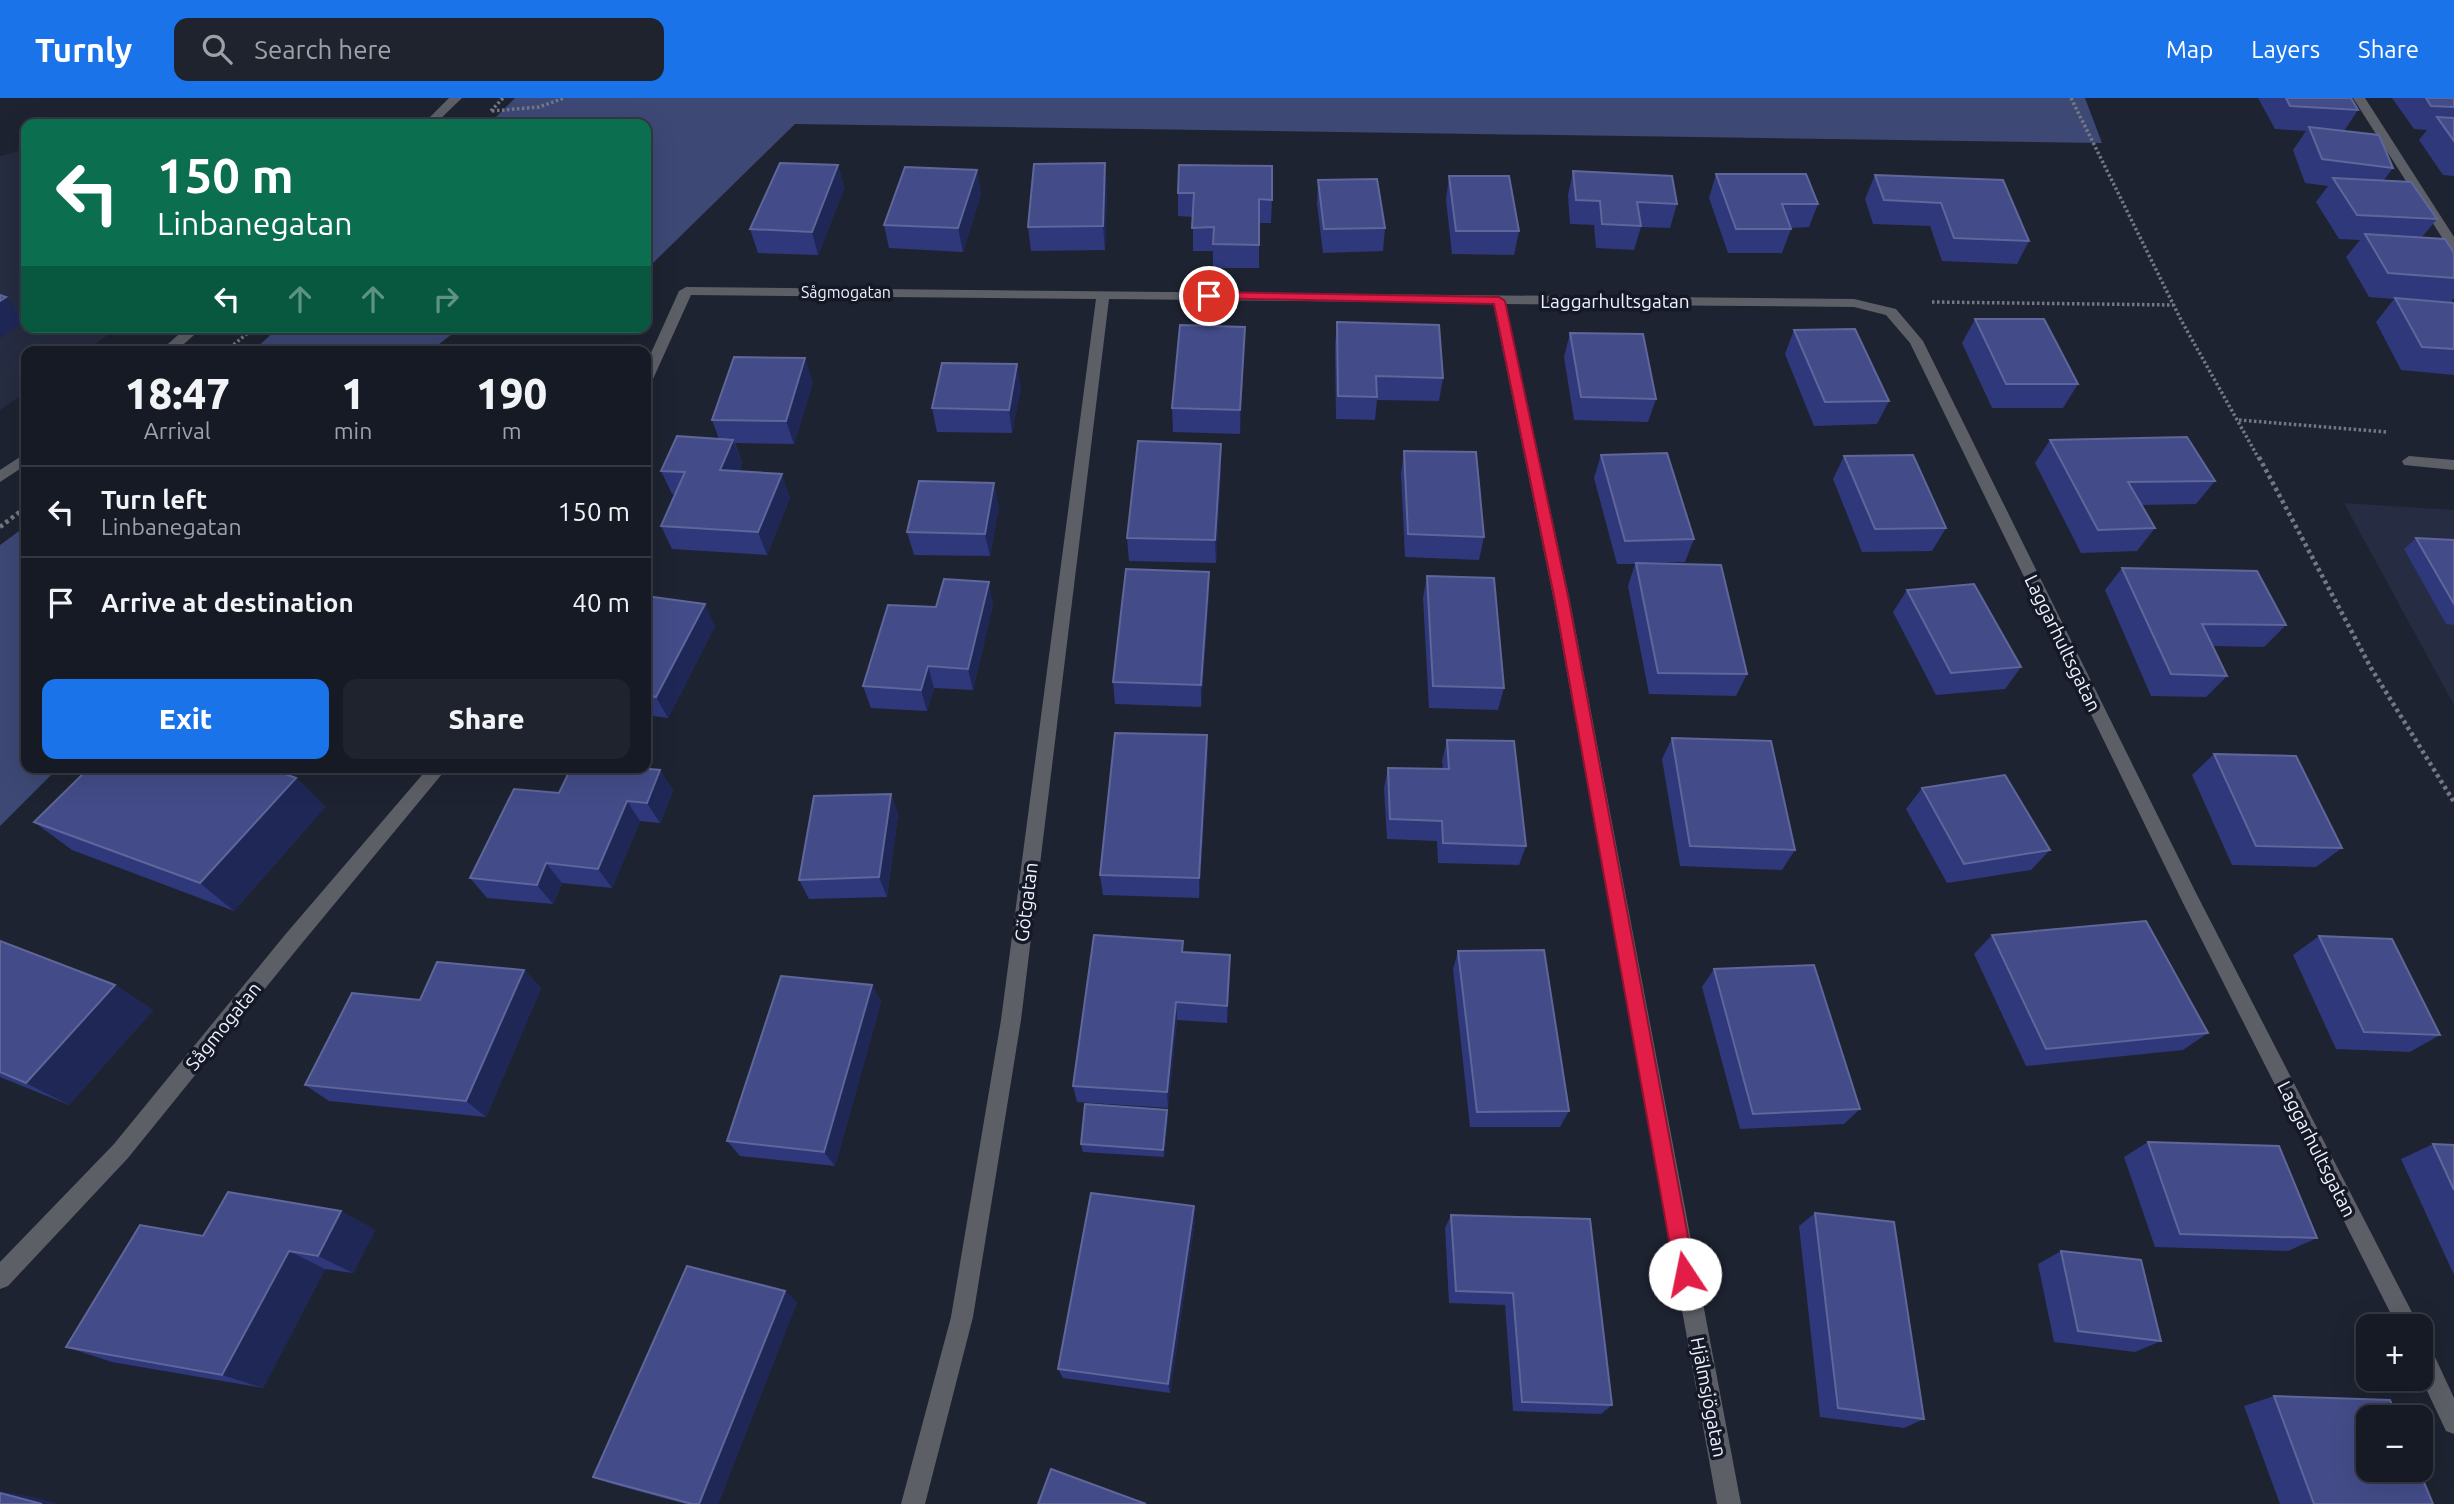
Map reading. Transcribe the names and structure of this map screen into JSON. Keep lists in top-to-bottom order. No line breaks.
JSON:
{"streets":{"street":["Sågmogatan","Laggarhultsgatan","Götgatan","Hjälmsjögatan"]},"crossings":[["Sågmogatan","Laggarhultsgatan"],["Sågmogatan","Götgatan"],["Laggarhultsgatan","Götgatan"],["Laggarhultsgatan","Hjälmsjögatan"]],"page":{"header":"Turnly","search":"Search here","nav":["Map","Layers","Share"],"turn":["150 m","Linbanegatan"],"eta":["18:47","Arrival","1","min","190","m"],"list":[{"name":"Turn left","note":"Linbanegatan","value":"150 m"},{"name":"Arrive at destination","value":"40 m"}],"buttons":["Exit","Share"],"map_buttons":["+","−"]}}
